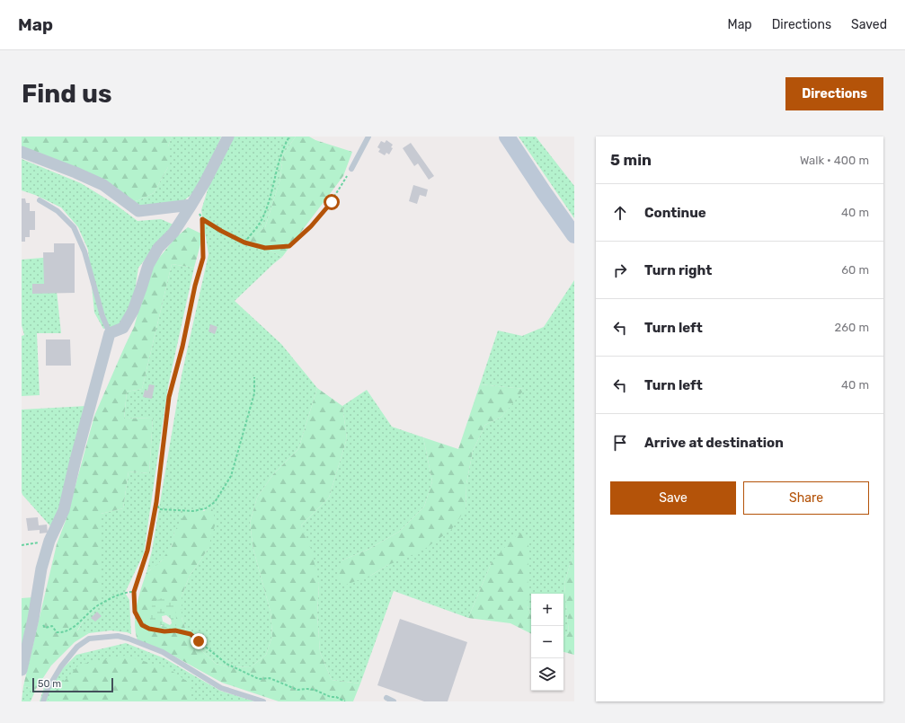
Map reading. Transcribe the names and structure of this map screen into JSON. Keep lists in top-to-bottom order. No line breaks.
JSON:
{"scale_bar":"50 m","page":{"header":"Map","nav":["Map","Directions","Saved"],"buttons":["Directions",["Save","Share"]],"title":"Find us","heading":["5 min","Walk · 400 m"],"list":[["Continue","40 m"],["Turn right","60 m"],["Turn left","260 m"],["Turn left","40 m"],"Arrive at destination"],"map_buttons":["+","−"],"scale":"50 m"}}
